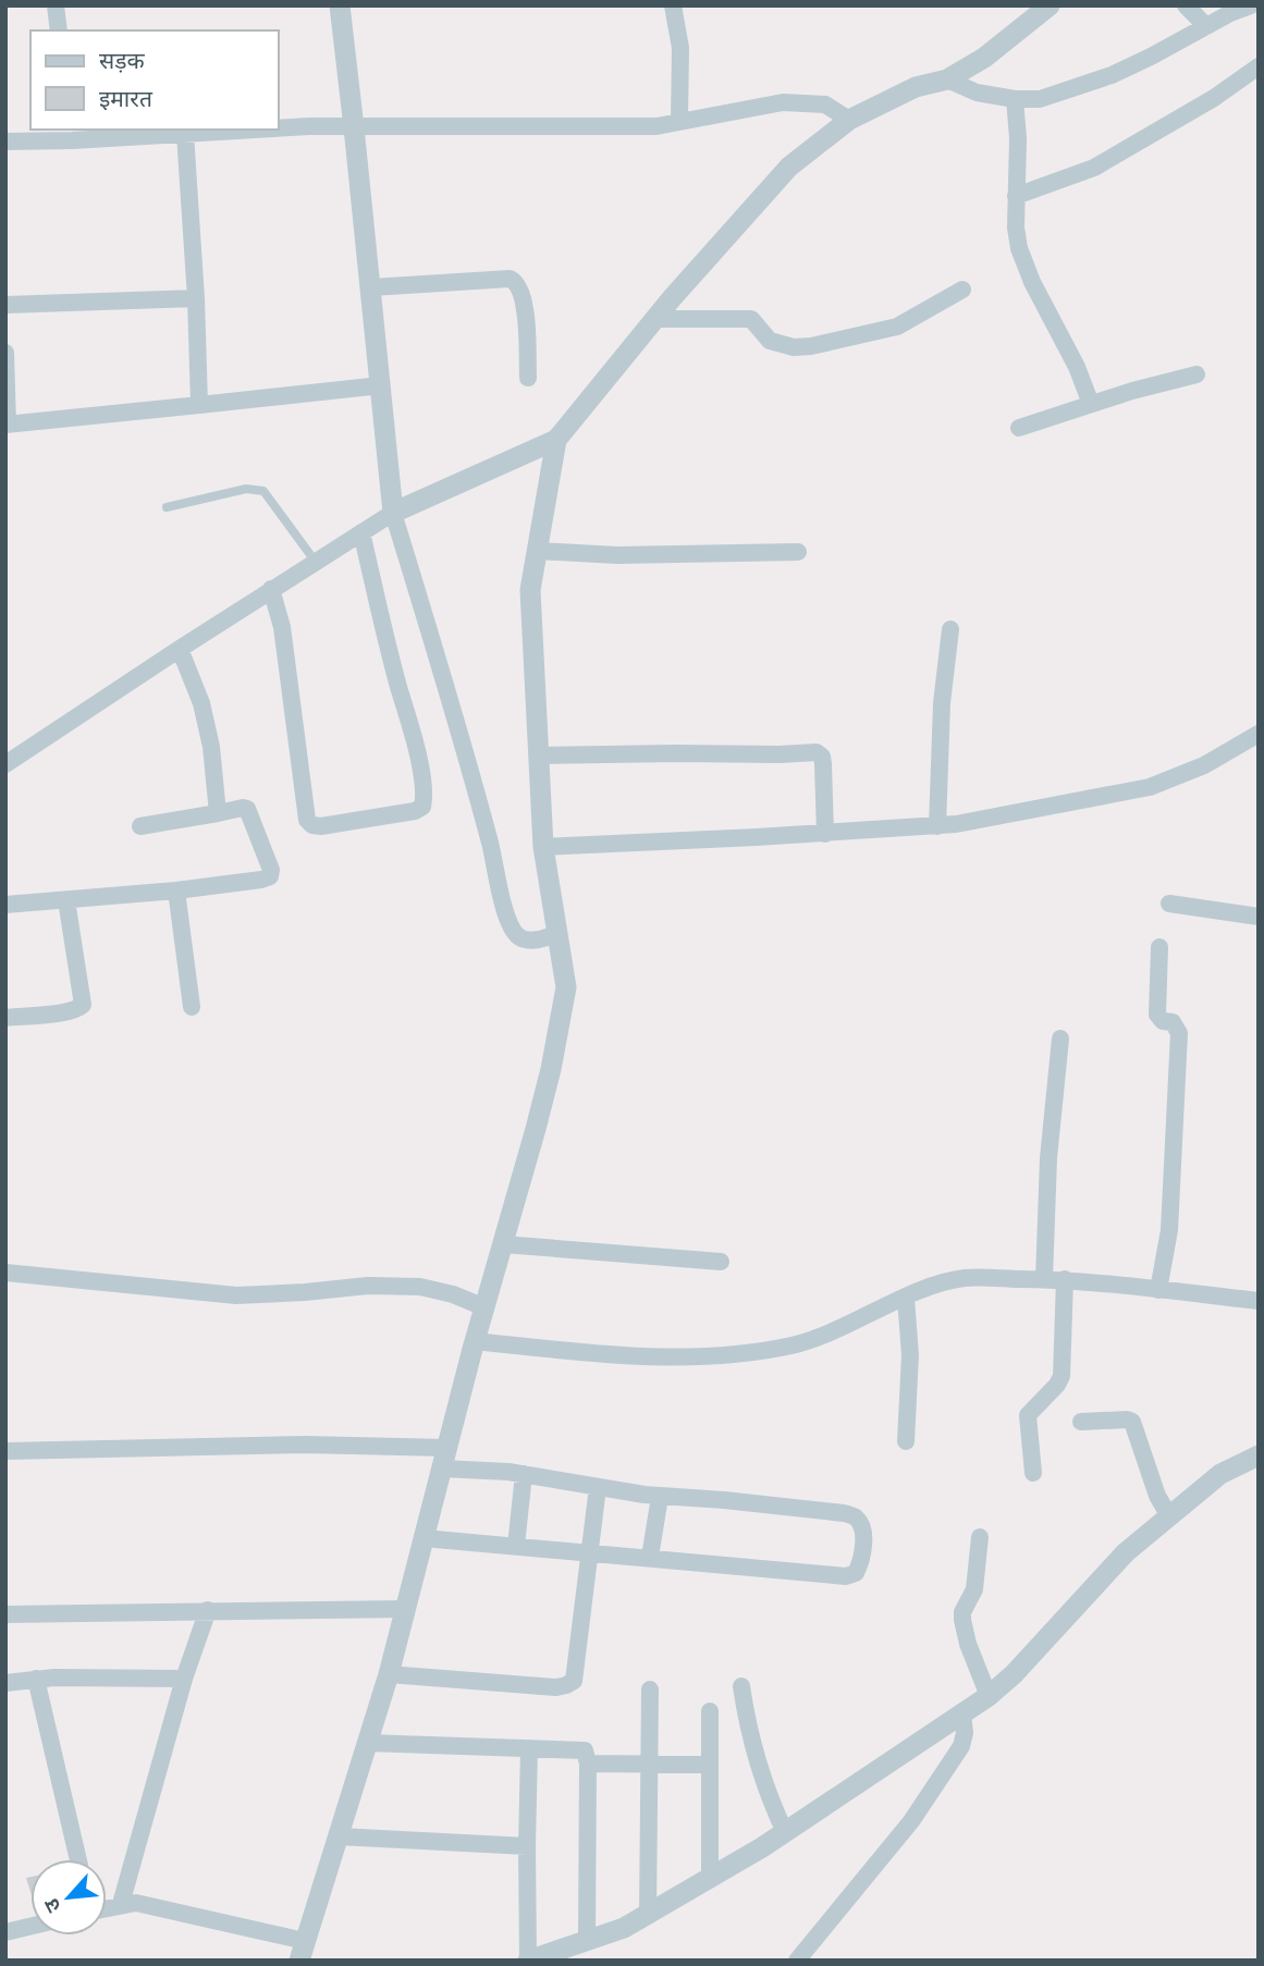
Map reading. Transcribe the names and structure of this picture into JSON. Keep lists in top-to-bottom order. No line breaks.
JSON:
{"legend":["सड़क","इमारत"],"north":"bottom left"}
